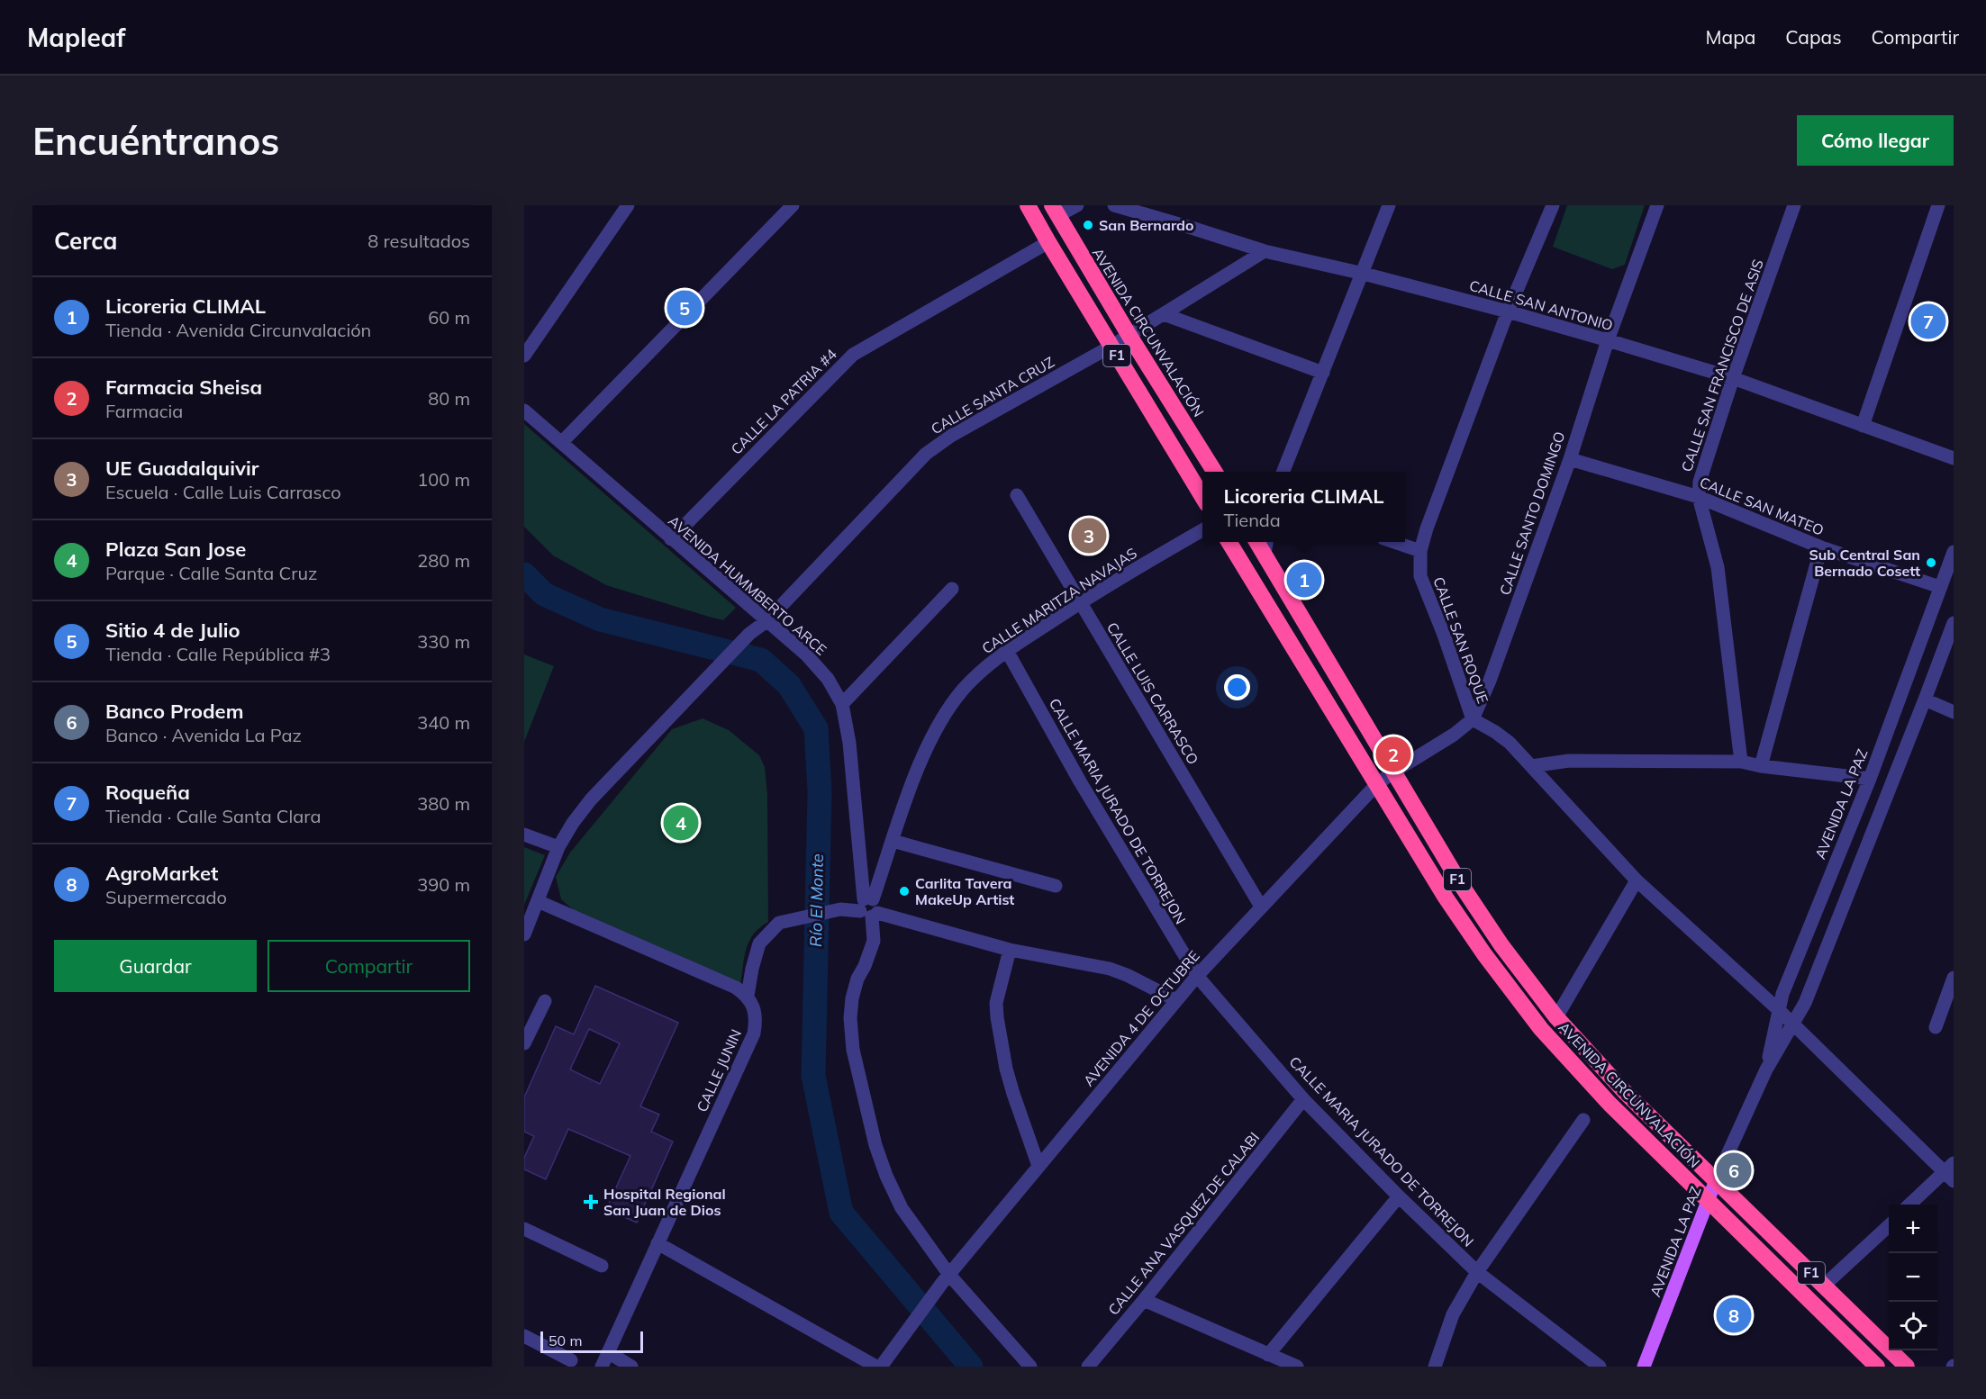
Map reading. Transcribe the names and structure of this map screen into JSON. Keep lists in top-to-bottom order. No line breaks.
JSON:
{"streets":{"highway":["AVENIDA CIRCUNVALACIÓN","F1"],"main road":["AVENIDA LA PAZ"],"street":["CALLE SAN ANTONIO","CALLE SAN FRANCISCO DE ASIS","CALLE SANTA CRUZ","CALLE LA PATRIA #4","CALLE SAN MATEO","CALLE SANTO DOMINGO","AVENIDA HUMMBERTO ARCE","CALLE MARITZA NAVAJAS","CALLE SAN ROQUE","CALLE LUIS CARRASCO","CALLE MARIA JURADO DE TORREJON","AVENIDA 4 DE OCTUBRE","CALLE JUNIN","CALLE ANA VASQUEZ DE CALABI"]},"crossings":[["CALLE SAN ANTONIO","CALLE SAN FRANCISCO DE ASIS"],["CALLE SAN ANTONIO","CALLE SANTA CRUZ"],["CALLE SAN ANTONIO","CALLE SANTO DOMINGO"],["CALLE SAN ANTONIO","CALLE SAN ROQUE"],["AVENIDA CIRCUNVALACIÓN","CALLE SANTA CRUZ"],["AVENIDA CIRCUNVALACIÓN","AVENIDA LA PAZ"],["AVENIDA CIRCUNVALACIÓN","AVENIDA 4 DE OCTUBRE"],["F1","CALLE SANTA CRUZ"],["F1","CALLE LA PATRIA #4"],["CALLE SAN FRANCISCO DE ASIS","CALLE SAN MATEO"],["CALLE SANTA CRUZ","AVENIDA HUMMBERTO ARCE"],["CALLE LA PATRIA #4","AVENIDA HUMMBERTO ARCE"],["CALLE SAN MATEO","CALLE SANTO DOMINGO"],["CALLE SAN MATEO","AVENIDA LA PAZ"],["CALLE SANTO DOMINGO","CALLE SAN ROQUE"],["AVENIDA HUMMBERTO ARCE","CALLE MARITZA NAVAJAS"],["AVENIDA HUMMBERTO ARCE","AVENIDA 4 DE OCTUBRE"],["CALLE MARITZA NAVAJAS","CALLE LUIS CARRASCO"],["CALLE MARITZA NAVAJAS","CALLE MARIA JURADO DE TORREJON"],["CALLE SAN ROQUE","AVENIDA LA PAZ"],["CALLE LUIS CARRASCO","AVENIDA 4 DE OCTUBRE"],["CALLE MARIA JURADO DE TORREJON","AVENIDA 4 DE OCTUBRE"],["CALLE MARIA JURADO DE TORREJON","CALLE ANA VASQUEZ DE CALABI"]],"water":["Río El Monte"],"places":{"other":["San Bernardo","Sub Central San Bernado Cosett","Carlita Tavera MakeUp Artist"],"health":["Hospital Regional San Juan de Dios"]},"scale_bar":"50 m","page":{"header":"Mapleaf","nav":["Mapa","Capas","Compartir"],"buttons":["Cómo llegar",["Guardar","Compartir"]],"title":"Encuéntranos","heading":["Cerca","8 resultados"],"list":[{"mark":"1","name":"Licoreria CLIMAL","note":"Tienda · Avenida Circunvalación","value":"60 m"},{"mark":"2","name":"Farmacia Sheisa","note":"Farmacia","value":"80 m"},{"mark":"3","name":"UE Guadalquivir","note":"Escuela · Calle Luis Carrasco","value":"100 m"},{"mark":"4","name":"Plaza San Jose","note":"Parque · Calle Santa Cruz","value":"280 m"},{"mark":"5","name":"Sitio 4 de Julio","note":"Tienda · Calle República #3","value":"330 m"},{"mark":"6","name":"Banco Prodem","note":"Banco · Avenida La Paz","value":"340 m"},{"mark":"7","name":"Roqueña","note":"Tienda · Calle Santa Clara","value":"380 m"},{"mark":"8","name":"AgroMarket","note":"Supermercado","value":"390 m"}],"pins":["5","7","3","1","2","4","6","8"],"popup":["Licoreria CLIMAL","Tienda"],"map_buttons":["+","−"],"scale":"50 m"}}
